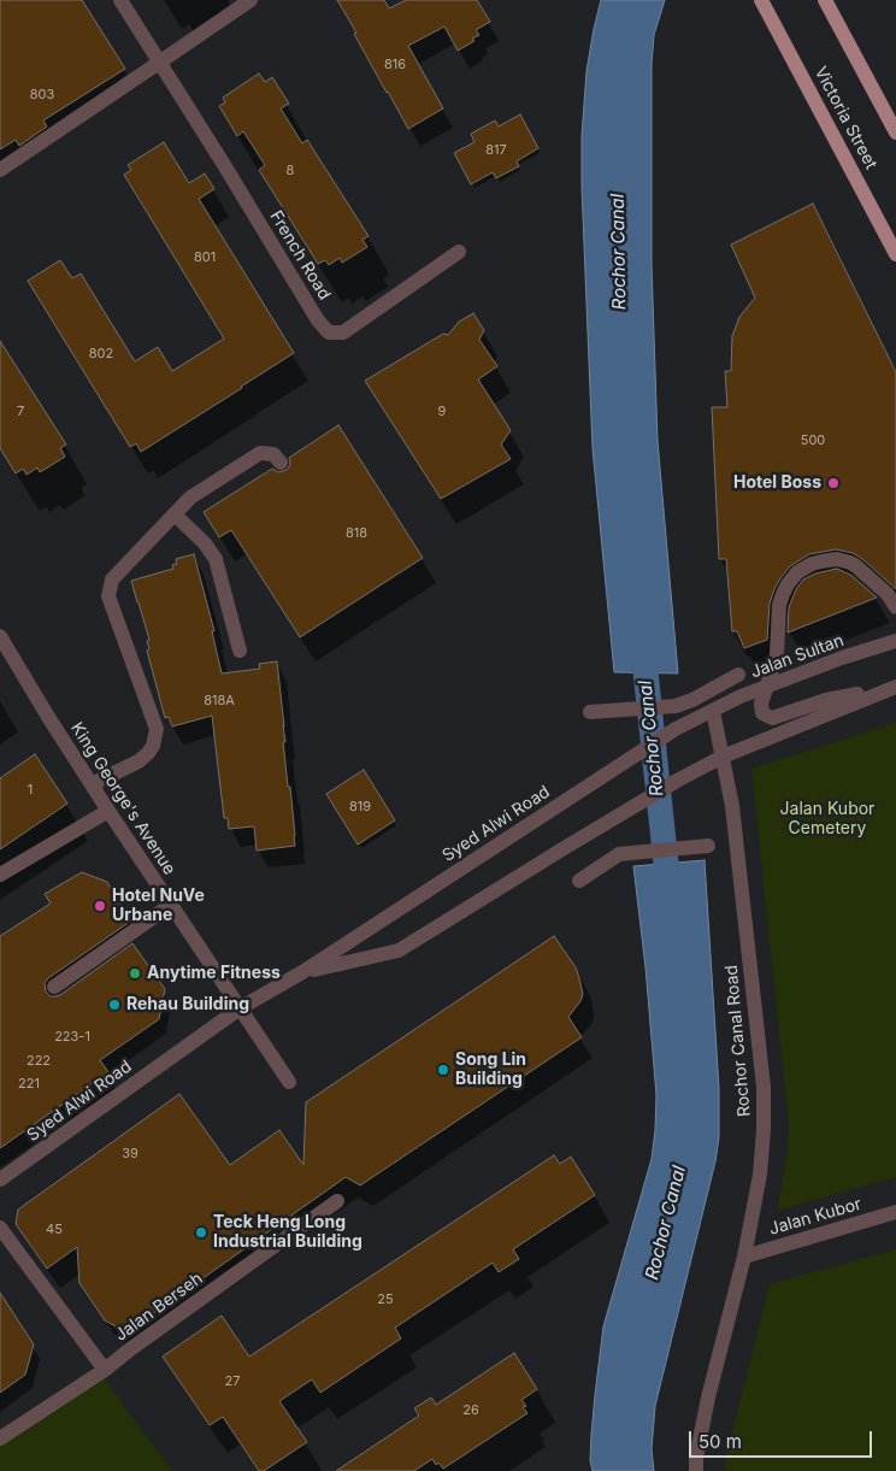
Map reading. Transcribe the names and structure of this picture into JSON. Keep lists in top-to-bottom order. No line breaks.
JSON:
{"streets":{"main road":["Victoria Street"],"street":["French Road","Jalan Sultan","King George's Avenue","Syed Alwi Road","Rochor Canal Road","Jalan Kubor","Jalan Berseh"]},"crossings":[["Jalan Sultan","Syed Alwi Road"],["Jalan Sultan","Rochor Canal Road"],["King George's Avenue","Syed Alwi Road"],["Syed Alwi Road","Rochor Canal Road"],["Rochor Canal Road","Jalan Kubor"]],"water":["Rochor Canal"],"parks":["Jalan Kubor Cemetery"],"places":["Hotel Boss","Hotel NuVe Urbane","Anytime Fitness","Rehau Building","Song Lin Building","Teck Heng Long Industrial Building"],"house_numbers":["816","803","817","8","801","802","7","9","500","818","818A","1","819","223-1","222","221","39","45","25","27","26"],"scale_bar":"50 m"}
